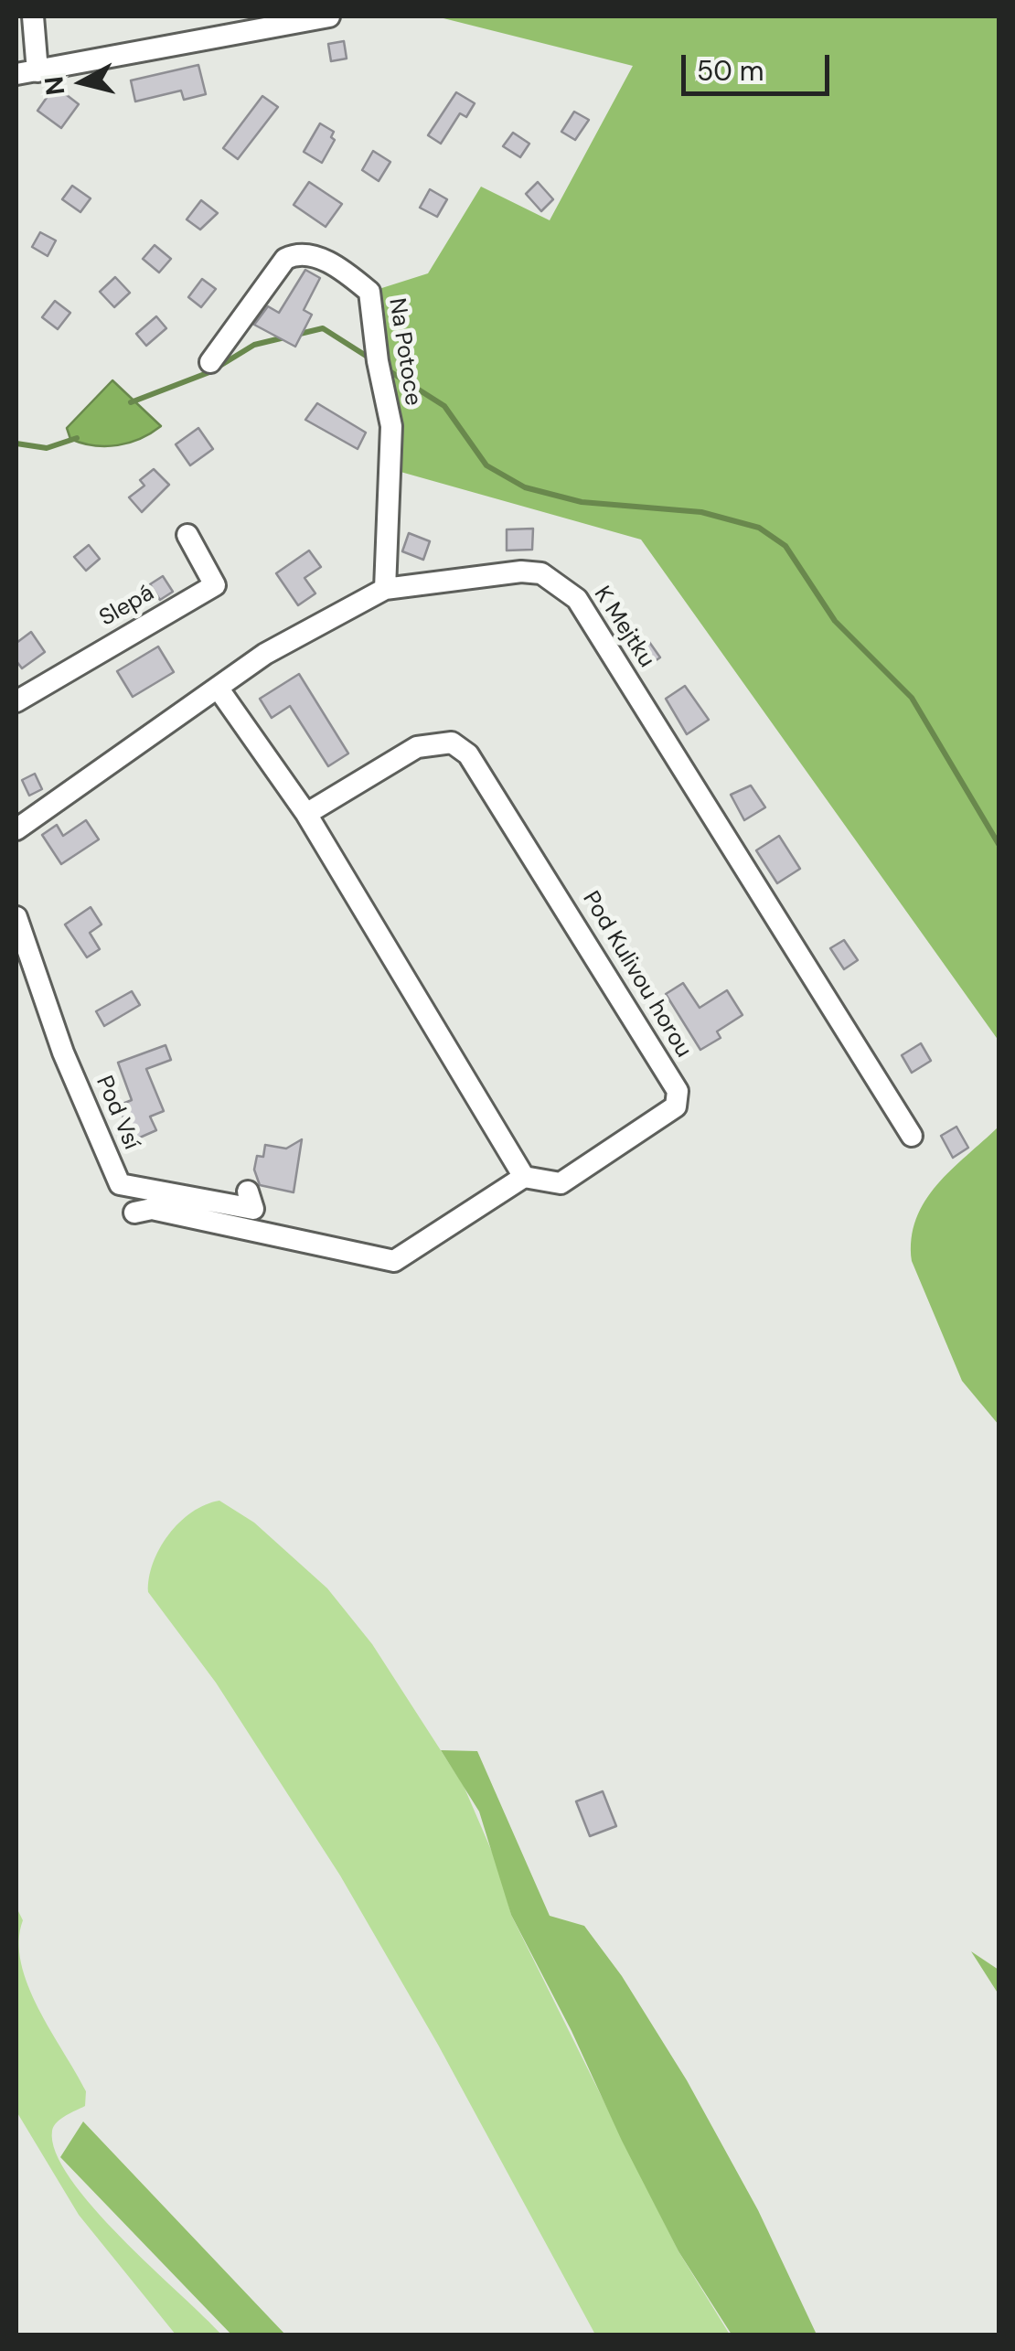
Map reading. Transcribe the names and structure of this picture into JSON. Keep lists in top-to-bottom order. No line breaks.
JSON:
{"streets":{"street":["Na Potoce","Slepá","K Mejtku","Pod Kulivou horou","Pod Vsí"]},"crossings":[["Na Potoce","K Mejtku"]],"scale_bar":"50 m","north":"left"}
